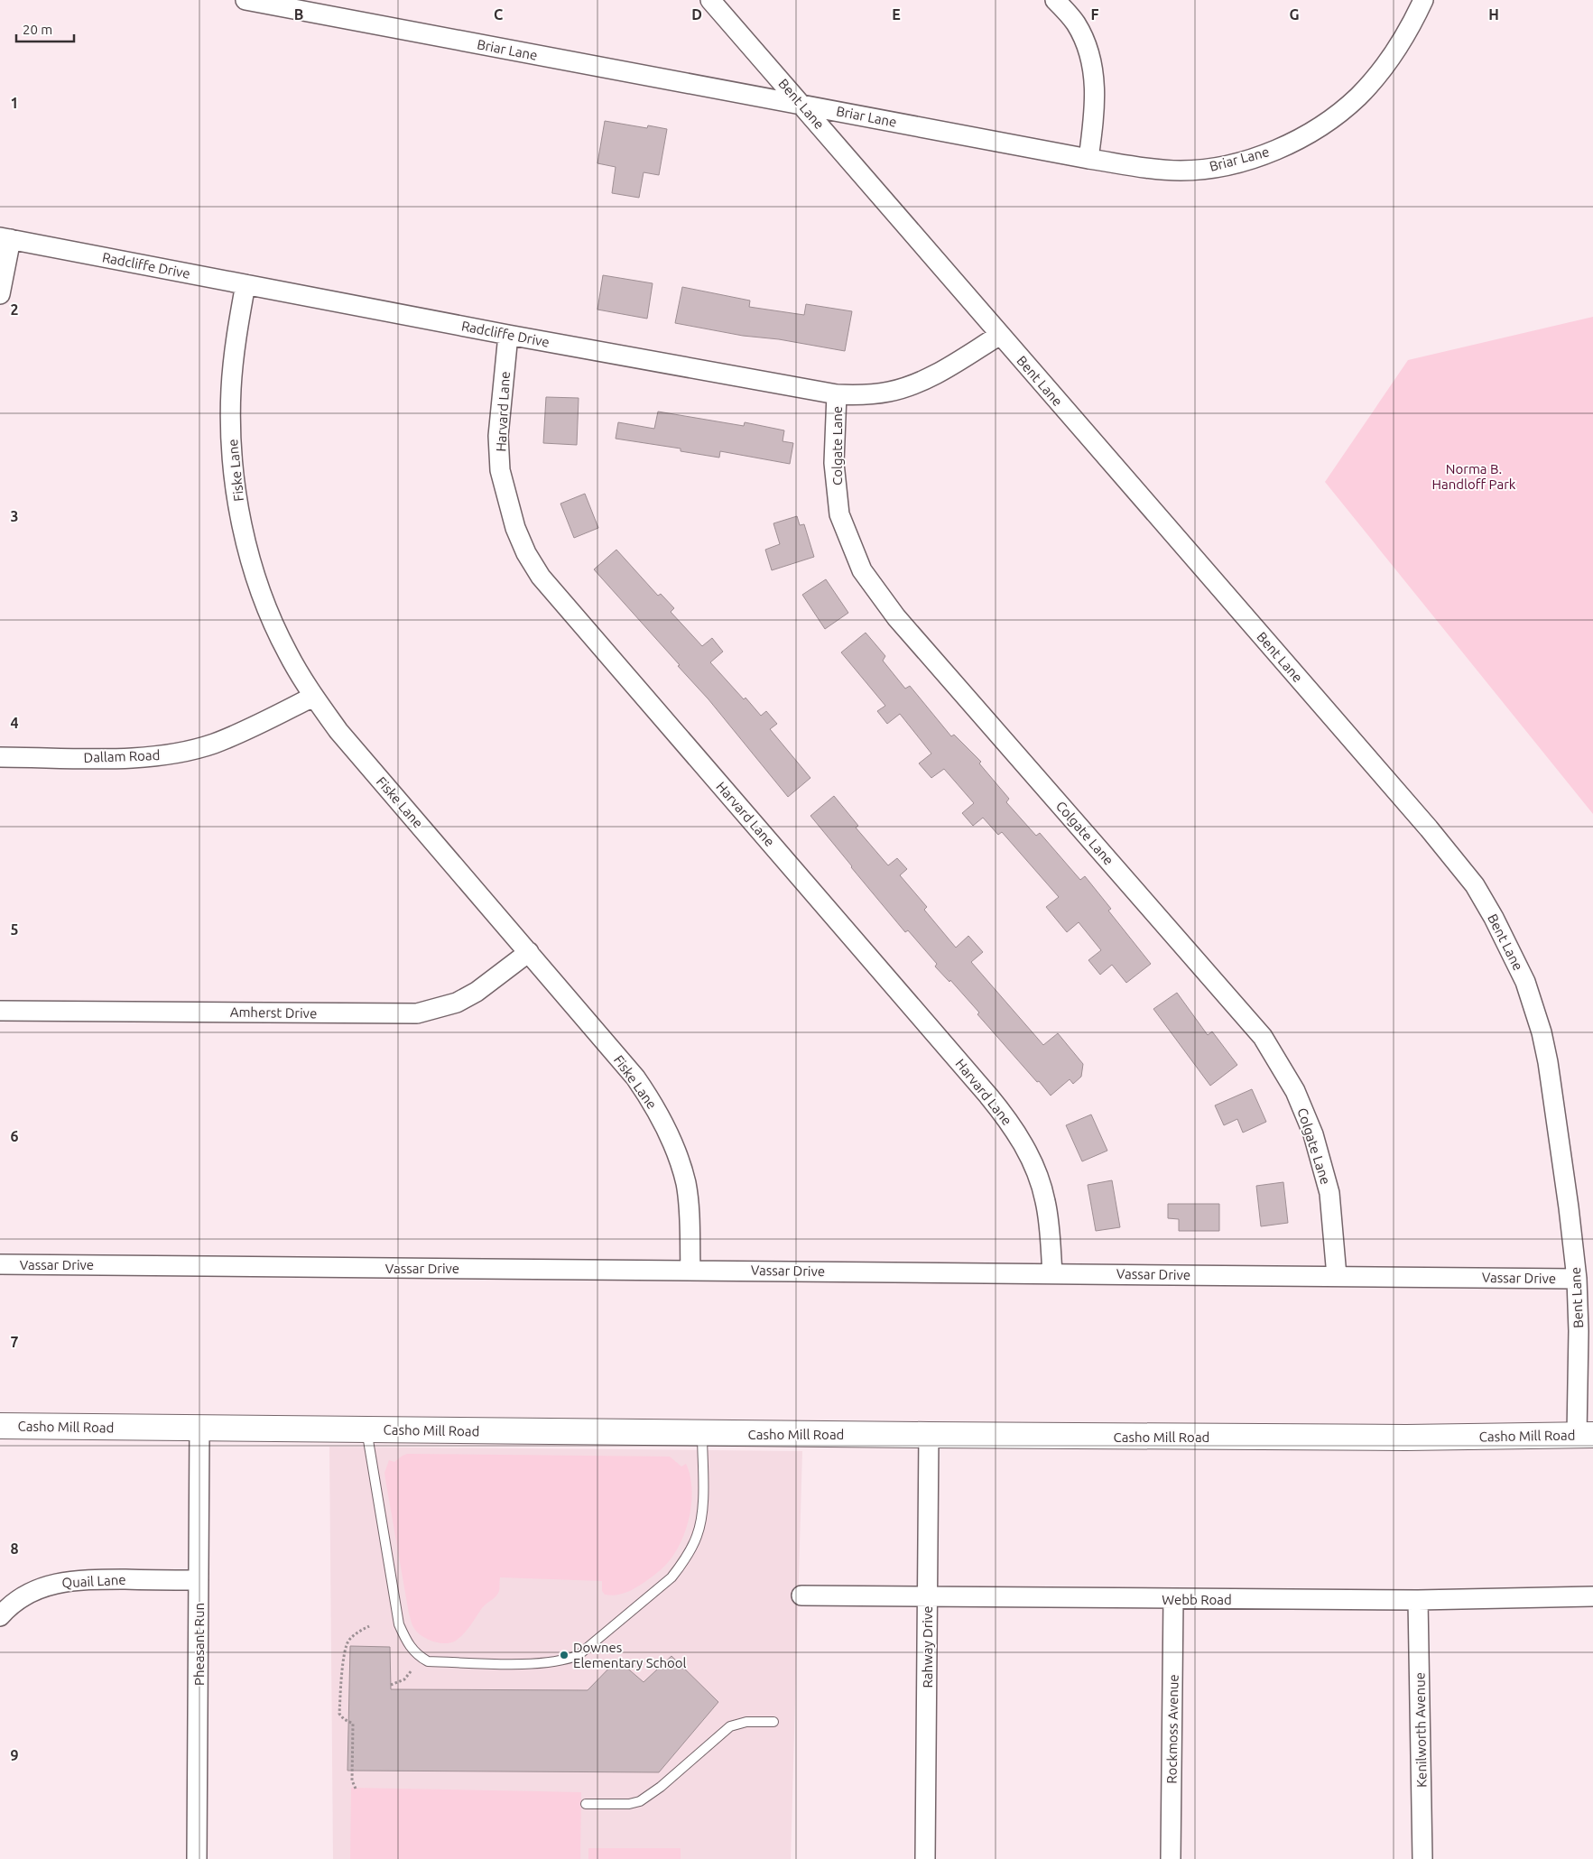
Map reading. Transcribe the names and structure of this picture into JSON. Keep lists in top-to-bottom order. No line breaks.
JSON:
{"streets":{"street":["Briar Lane","Bent Lane","Radcliffe Drive","Harvard Lane","Colgate Lane","Fiske Lane","Dallam Road","Amherst Drive","Vassar Drive","Casho Mill Road","Quail Lane","Webb Road","Pheasant Run","Rahway Drive","Rockmoss Avenue","Kenilworth Avenue"]},"crossings":[["Briar Lane","Bent Lane"],["Bent Lane","Radcliffe Drive"],["Bent Lane","Vassar Drive"],["Bent Lane","Casho Mill Road"],["Radcliffe Drive","Harvard Lane"],["Radcliffe Drive","Colgate Lane"],["Radcliffe Drive","Fiske Lane"],["Harvard Lane","Vassar Drive"],["Colgate Lane","Vassar Drive"],["Fiske Lane","Dallam Road"],["Fiske Lane","Amherst Drive"],["Fiske Lane","Vassar Drive"],["Casho Mill Road","Pheasant Run"],["Casho Mill Road","Rahway Drive"],["Quail Lane","Pheasant Run"],["Webb Road","Rahway Drive"],["Webb Road","Rockmoss Avenue"],["Webb Road","Kenilworth Avenue"]],"parks":["Norma B. Handloff Park"],"places":["Downes Elementary School"],"scale_bar":"20 m","grid":{"columns":["B","C","D","E","F","G","H"],"rows":["1","2","3","4","5","6","7","8","9"]}}
